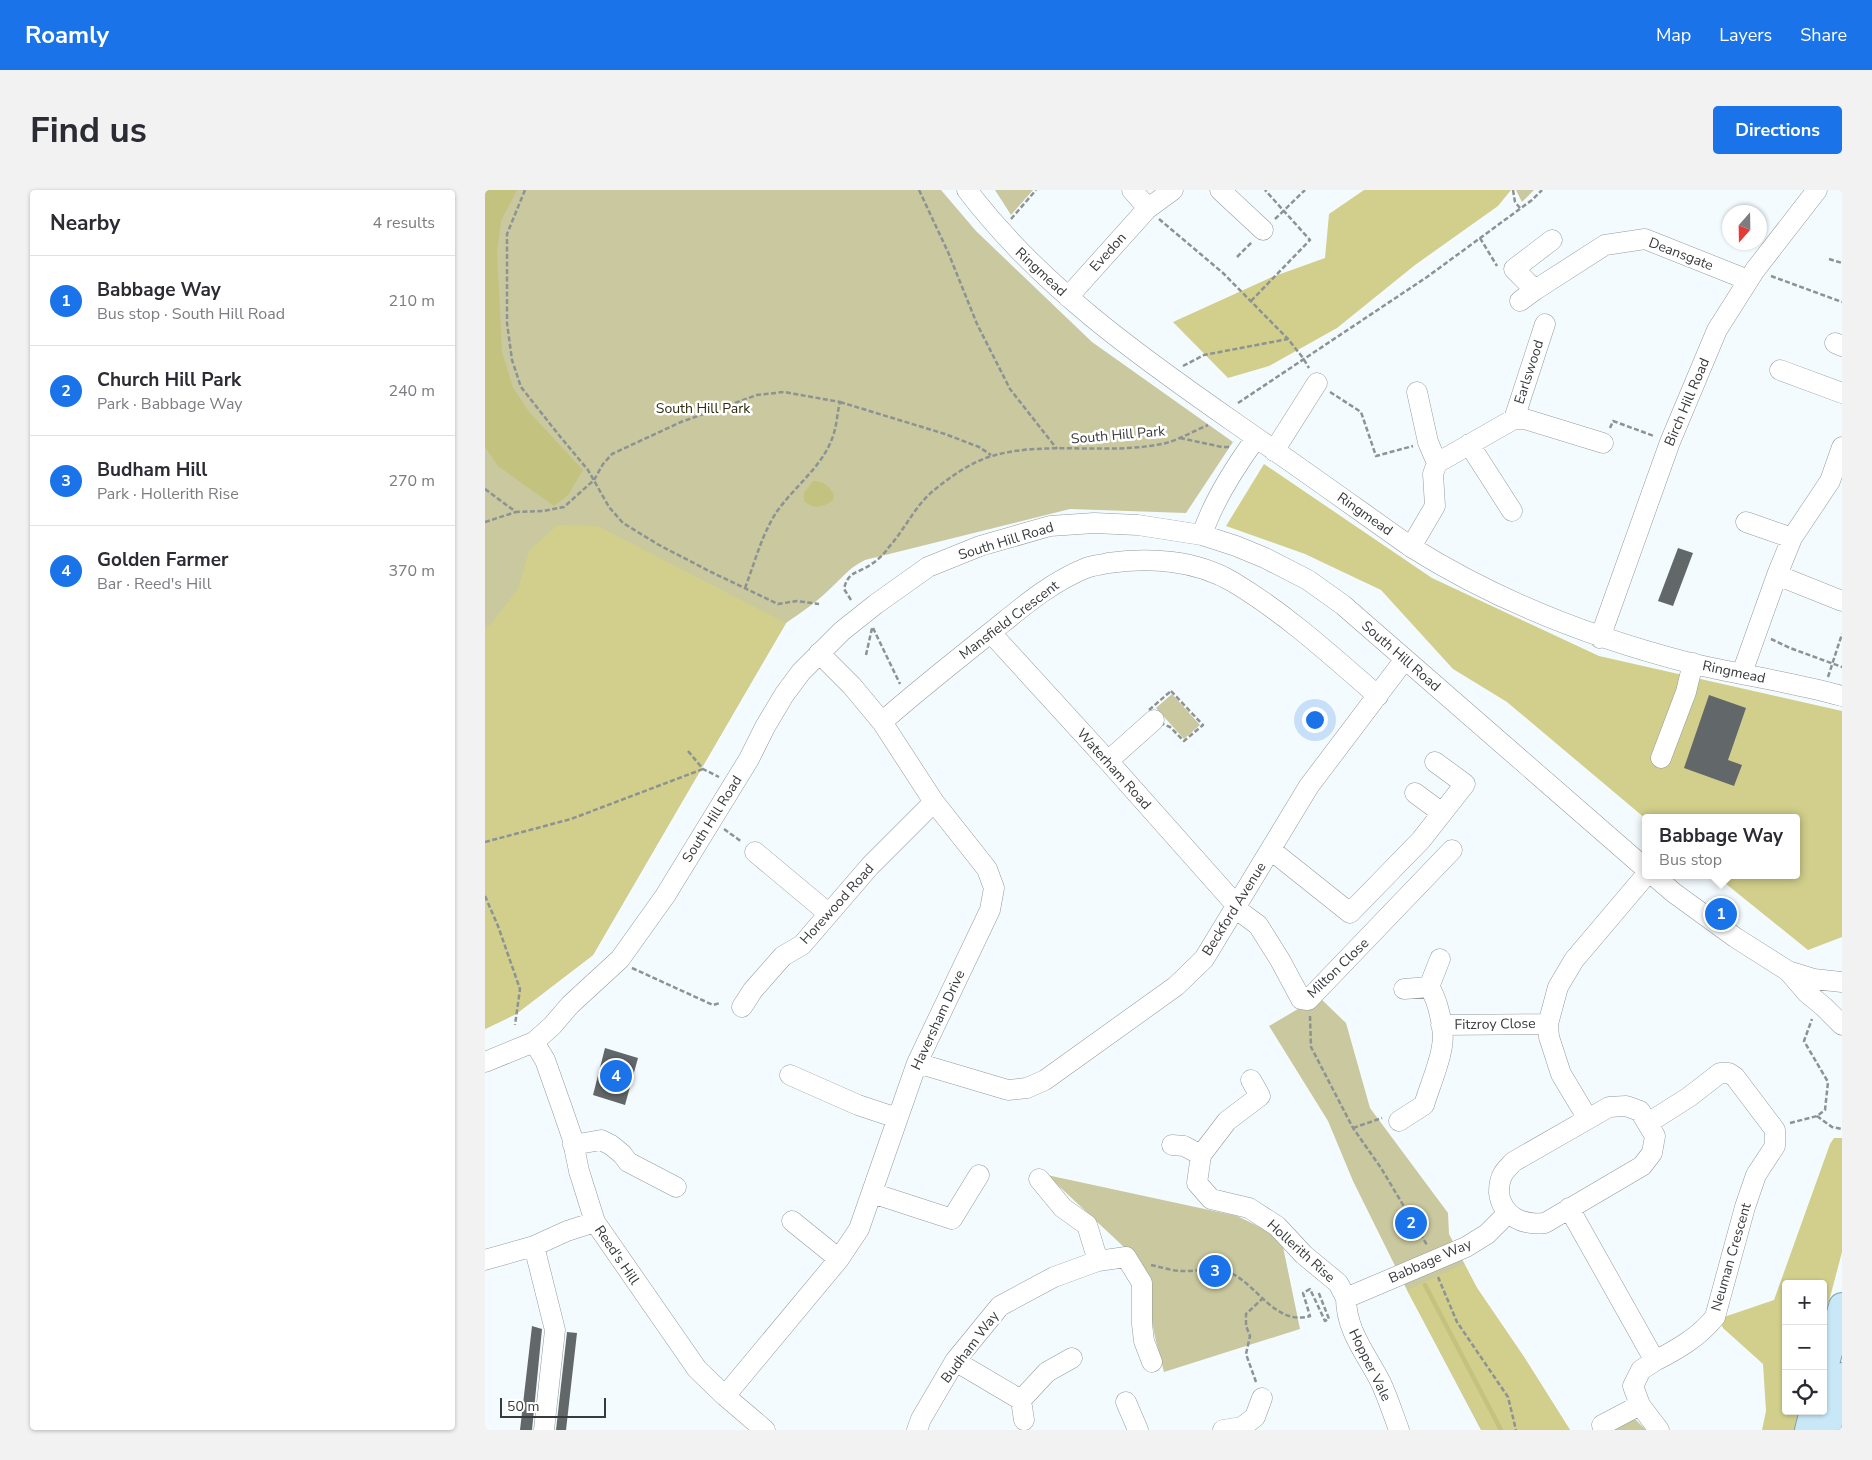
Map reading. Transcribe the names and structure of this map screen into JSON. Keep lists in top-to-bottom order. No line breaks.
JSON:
{"streets":{"street":["Evedon","Deansgate","Ringmead","Earlswood","Birch Hill Road","South Hill Road","Mansfield Crescent","Waterham Road","Horewood Road","Beckford Avenue","Milton Close","Haversham Drive","Fitzroy Close","Hollerith Rise","Reed's Hill","Neuman Crescent","Babbage Way","Budham Way","Hopper Vale"],"path":["South Hill Park"]},"crossings":[["Evedon","Ringmead"],["Deansgate","Birch Hill Road"],["Ringmead","Birch Hill Road"],["Ringmead","South Hill Park"],["South Hill Road","Beckford Avenue"],["South Hill Road","Haversham Drive"],["South Hill Road","Reed's Hill"],["Mansfield Crescent","Waterham Road"],["Mansfield Crescent","Beckford Avenue"],["Mansfield Crescent","Haversham Drive"],["Waterham Road","Beckford Avenue"],["Waterham Road","Milton Close"],["Horewood Road","Haversham Drive"],["Beckford Avenue","Milton Close"],["Beckford Avenue","Haversham Drive"],["Haversham Drive","Reed's Hill"],["Hollerith Rise","Babbage Way"],["Hollerith Rise","Hopper Vale"],["Babbage Way","Hopper Vale"]],"parks":["South Hill Park"],"scale_bar":"50 m","north":"bottom","page":{"header":"Roamly","nav":["Map","Layers","Share"],"buttons":"Directions","title":"Find us","heading":["Nearby","4 results"],"list":[{"mark":"1","name":"Babbage Way","note":"Bus stop · South Hill Road","value":"210 m"},{"mark":"2","name":"Church Hill Park","note":"Park · Babbage Way","value":"240 m"},{"mark":"3","name":"Budham Hill","note":"Park · Hollerith Rise","value":"270 m"},{"mark":"4","name":"Golden Farmer","note":"Bar · Reed's Hill","value":"370 m"}],"popup":["Babbage Way","Bus stop"],"pins":["1","4","2","3"],"map_buttons":["+","−"],"scale":"50 m"}}
